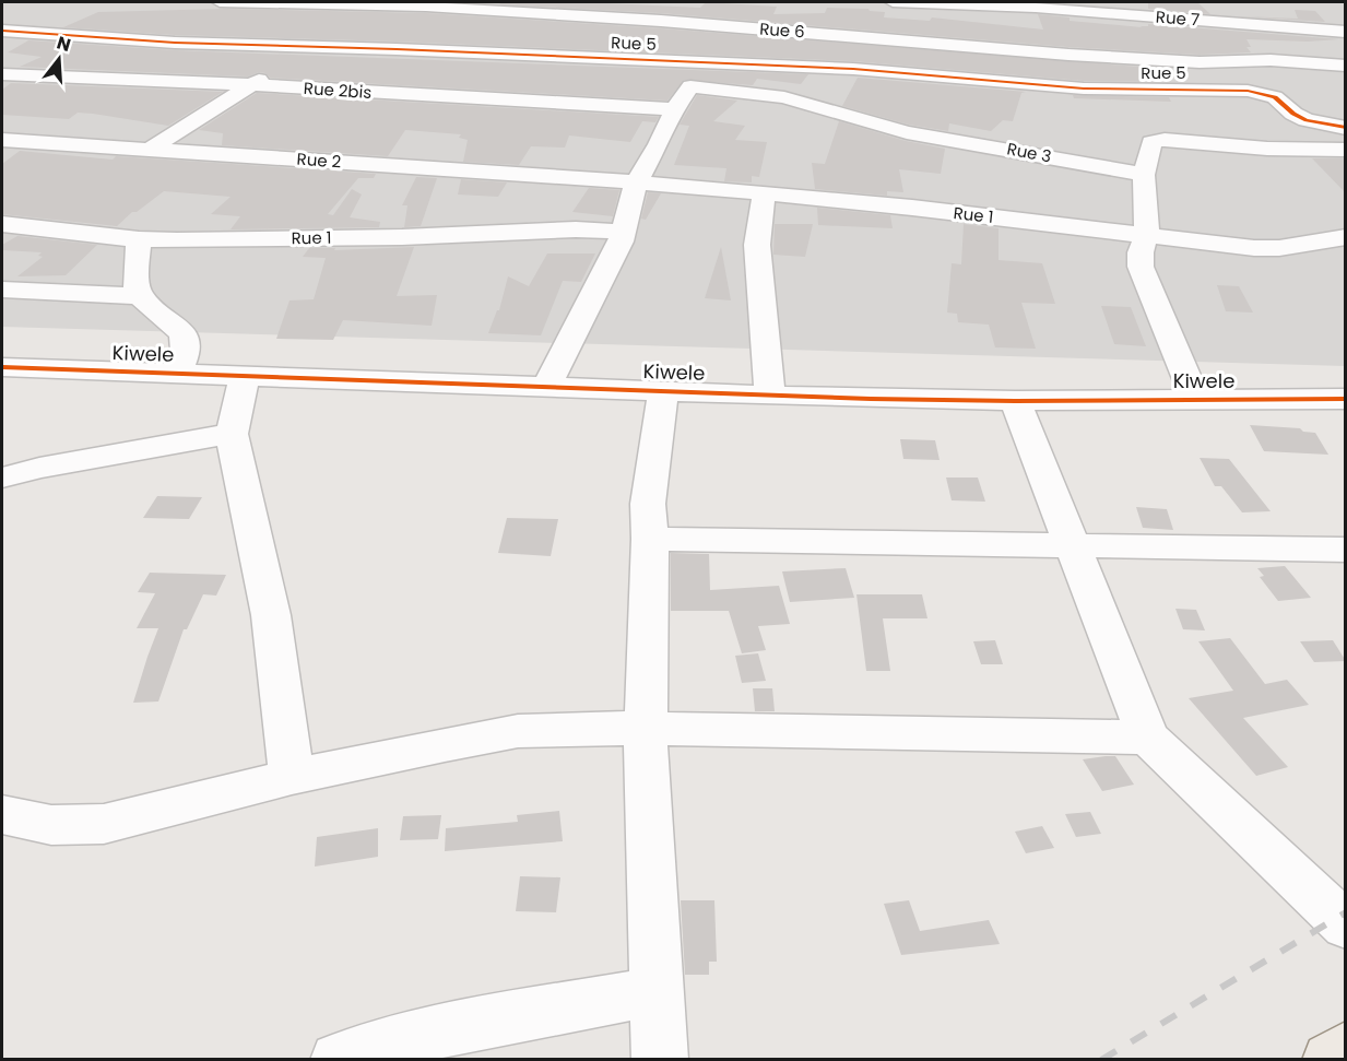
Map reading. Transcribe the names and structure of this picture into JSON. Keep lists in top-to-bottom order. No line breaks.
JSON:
{"streets":{"street":["Rue 7","Rue 6","Rue 5","Rue 2bis","Rue 3","Rue 2","Rue 1","Kiwele"]},"crossings":[["Rue 2","Rue 1"]],"north":"top"}
